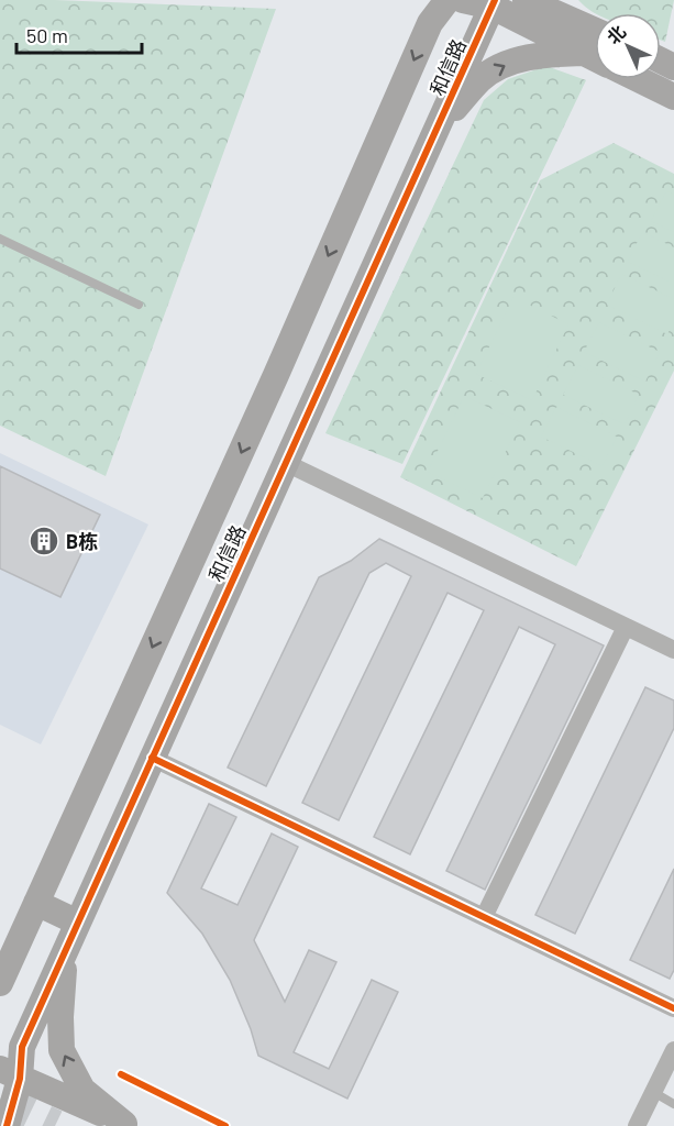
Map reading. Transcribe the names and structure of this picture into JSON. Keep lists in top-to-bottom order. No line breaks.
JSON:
{"streets":{"street":["和信路"]},"places":{"building":["B栋"]},"scale_bar":"50 m","north":"top left"}
